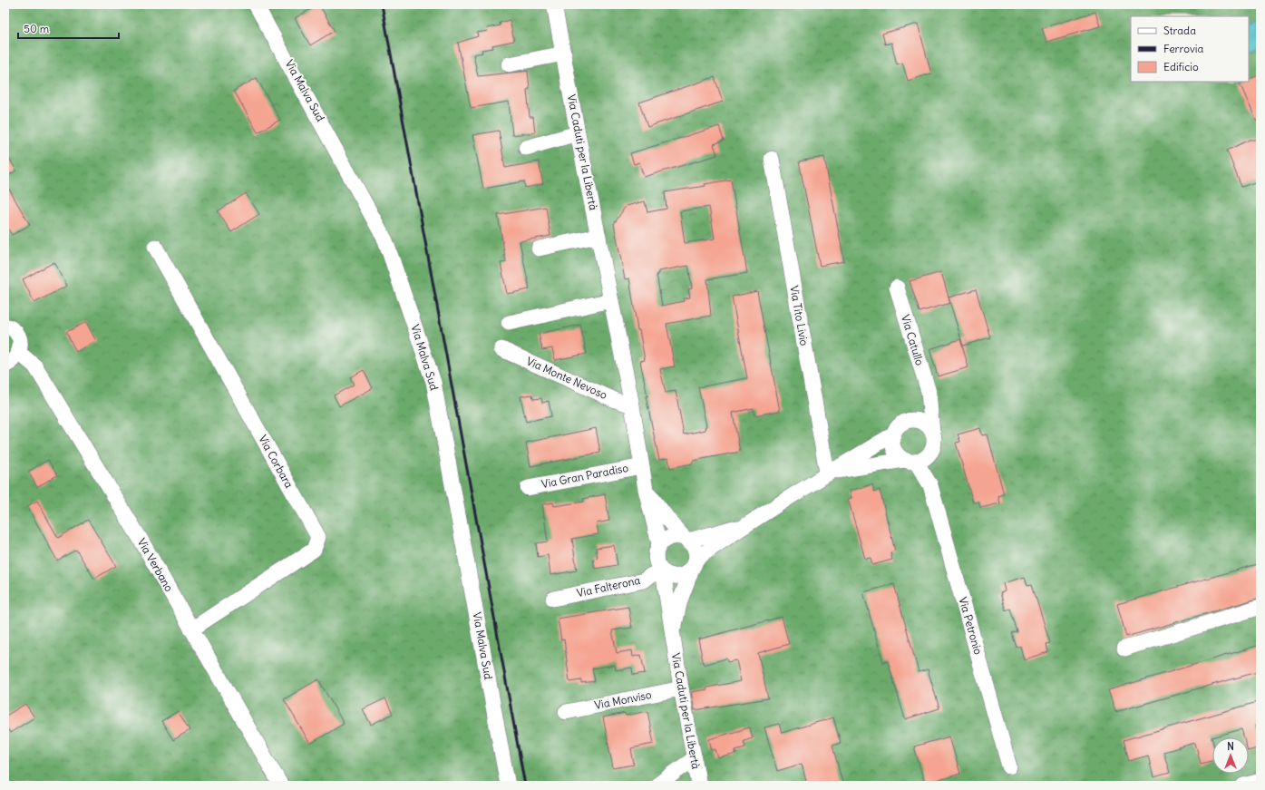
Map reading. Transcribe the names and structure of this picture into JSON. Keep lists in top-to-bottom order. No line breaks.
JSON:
{"streets":{"street":["Via Malva Sud","Via Caduti per la Libertà","Via Tito Livio","Via Catullo","Via Monte Nevoso","Via Corbara","Via Gran Paradiso","Via Verbano","Via Falterona","Via Petronio","Via Monviso"]},"crossings":[["Via Caduti per la Libertà","Via Monte Nevoso"],["Via Caduti per la Libertà","Via Gran Paradiso"],["Via Caduti per la Libertà","Via Falterona"],["Via Caduti per la Libertà","Via Monviso"],["Via Catullo","Via Petronio"],["Via Corbara","Via Verbano"]],"legend":["Strada","Ferrovia","Edificio"],"scale_bar":"50 m","north":"top"}
